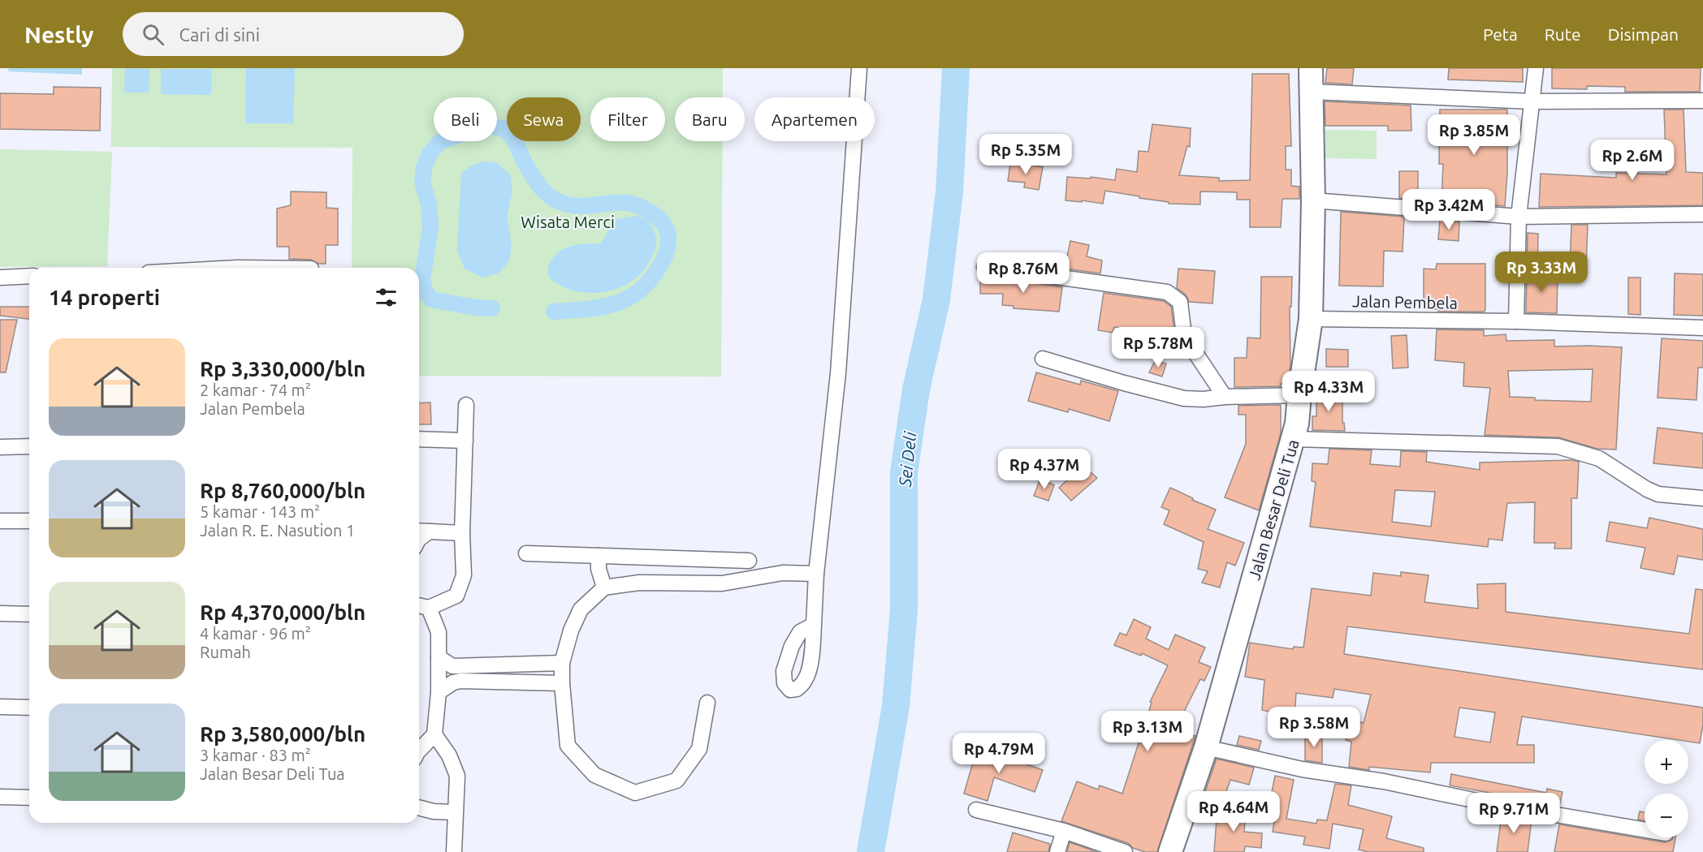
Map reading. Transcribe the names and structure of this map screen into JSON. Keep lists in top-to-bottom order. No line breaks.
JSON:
{"streets":{"main road":["Jalan Besar Deli Tua"],"street":["Jalan Pembela"]},"crossings":[["Jalan Pembela","Jalan Besar Deli Tua"]],"water":["Sei Deli"],"parks":["Wisata Merci"],"page":{"header":"Nestly","search":"Cari di sini","nav":["Peta","Rute","Disimpan"],"chip":["Beli","Sewa","Filter","Baru","Apartemen"],"price":["Rp 3.85M","Rp 5.35M","Rp 2.6M","Rp 3.42M","Rp 3.33M","Rp 8.76M","Rp 5.78M","Rp 4.33M","Rp 4.37M","Rp 3.58M","Rp 3.13M","Rp 4.79M","Rp 4.64M","Rp 9.71M"],"heading":"14 properti","list":[{"name":"Rp 3,330,000/bln","note":"2 kamar · 74 m² · Jalan Pembela"},{"name":"Rp 8,760,000/bln","note":"5 kamar · 143 m² · Jalan R. E. Nasution 1"},{"name":"Rp 4,370,000/bln","note":"4 kamar · 96 m² · Rumah"},{"name":"Rp 3,580,000/bln","note":"3 kamar · 83 m² · Jalan Besar Deli Tua"}],"map_buttons":["+","−"]}}
